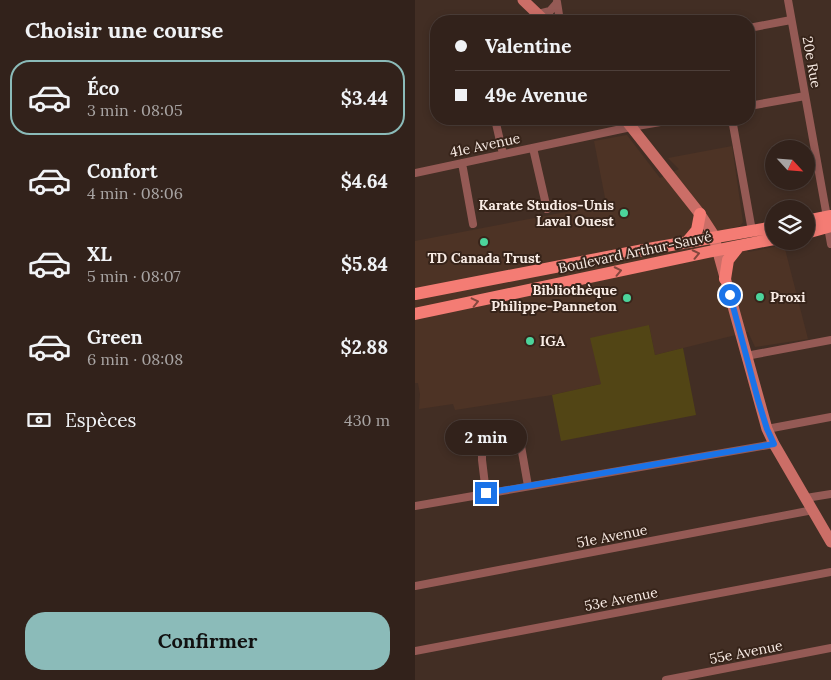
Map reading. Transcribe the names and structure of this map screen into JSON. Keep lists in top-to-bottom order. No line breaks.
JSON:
{"streets":{"main road":["Boulevard Arthur-Sauvé"],"street":["20e Rue","41e Avenue","51e Avenue","53e Avenue","55e Avenue"]},"places":["Karate Studios-Unis Laval Ouest","TD Canada Trust","Proxi","Bibliothèque Philippe-Panneton","IGA"],"north":"bottom right","page":{"heading":"Choisir une course","banner":["Valentine","49e Avenue"],"list":[{"name":"Éco","note":"3 min · 08:05","value":"$3.44"},{"name":"Confort","note":"4 min · 08:06","value":"$4.64"},{"name":"XL","note":"5 min · 08:07","value":"$5.84"},{"name":"Green","note":"6 min · 08:08","value":"$2.88"}],"pay":["Espèces","430 m"],"bubble":"2 min","buttons":"Confirmer"}}
